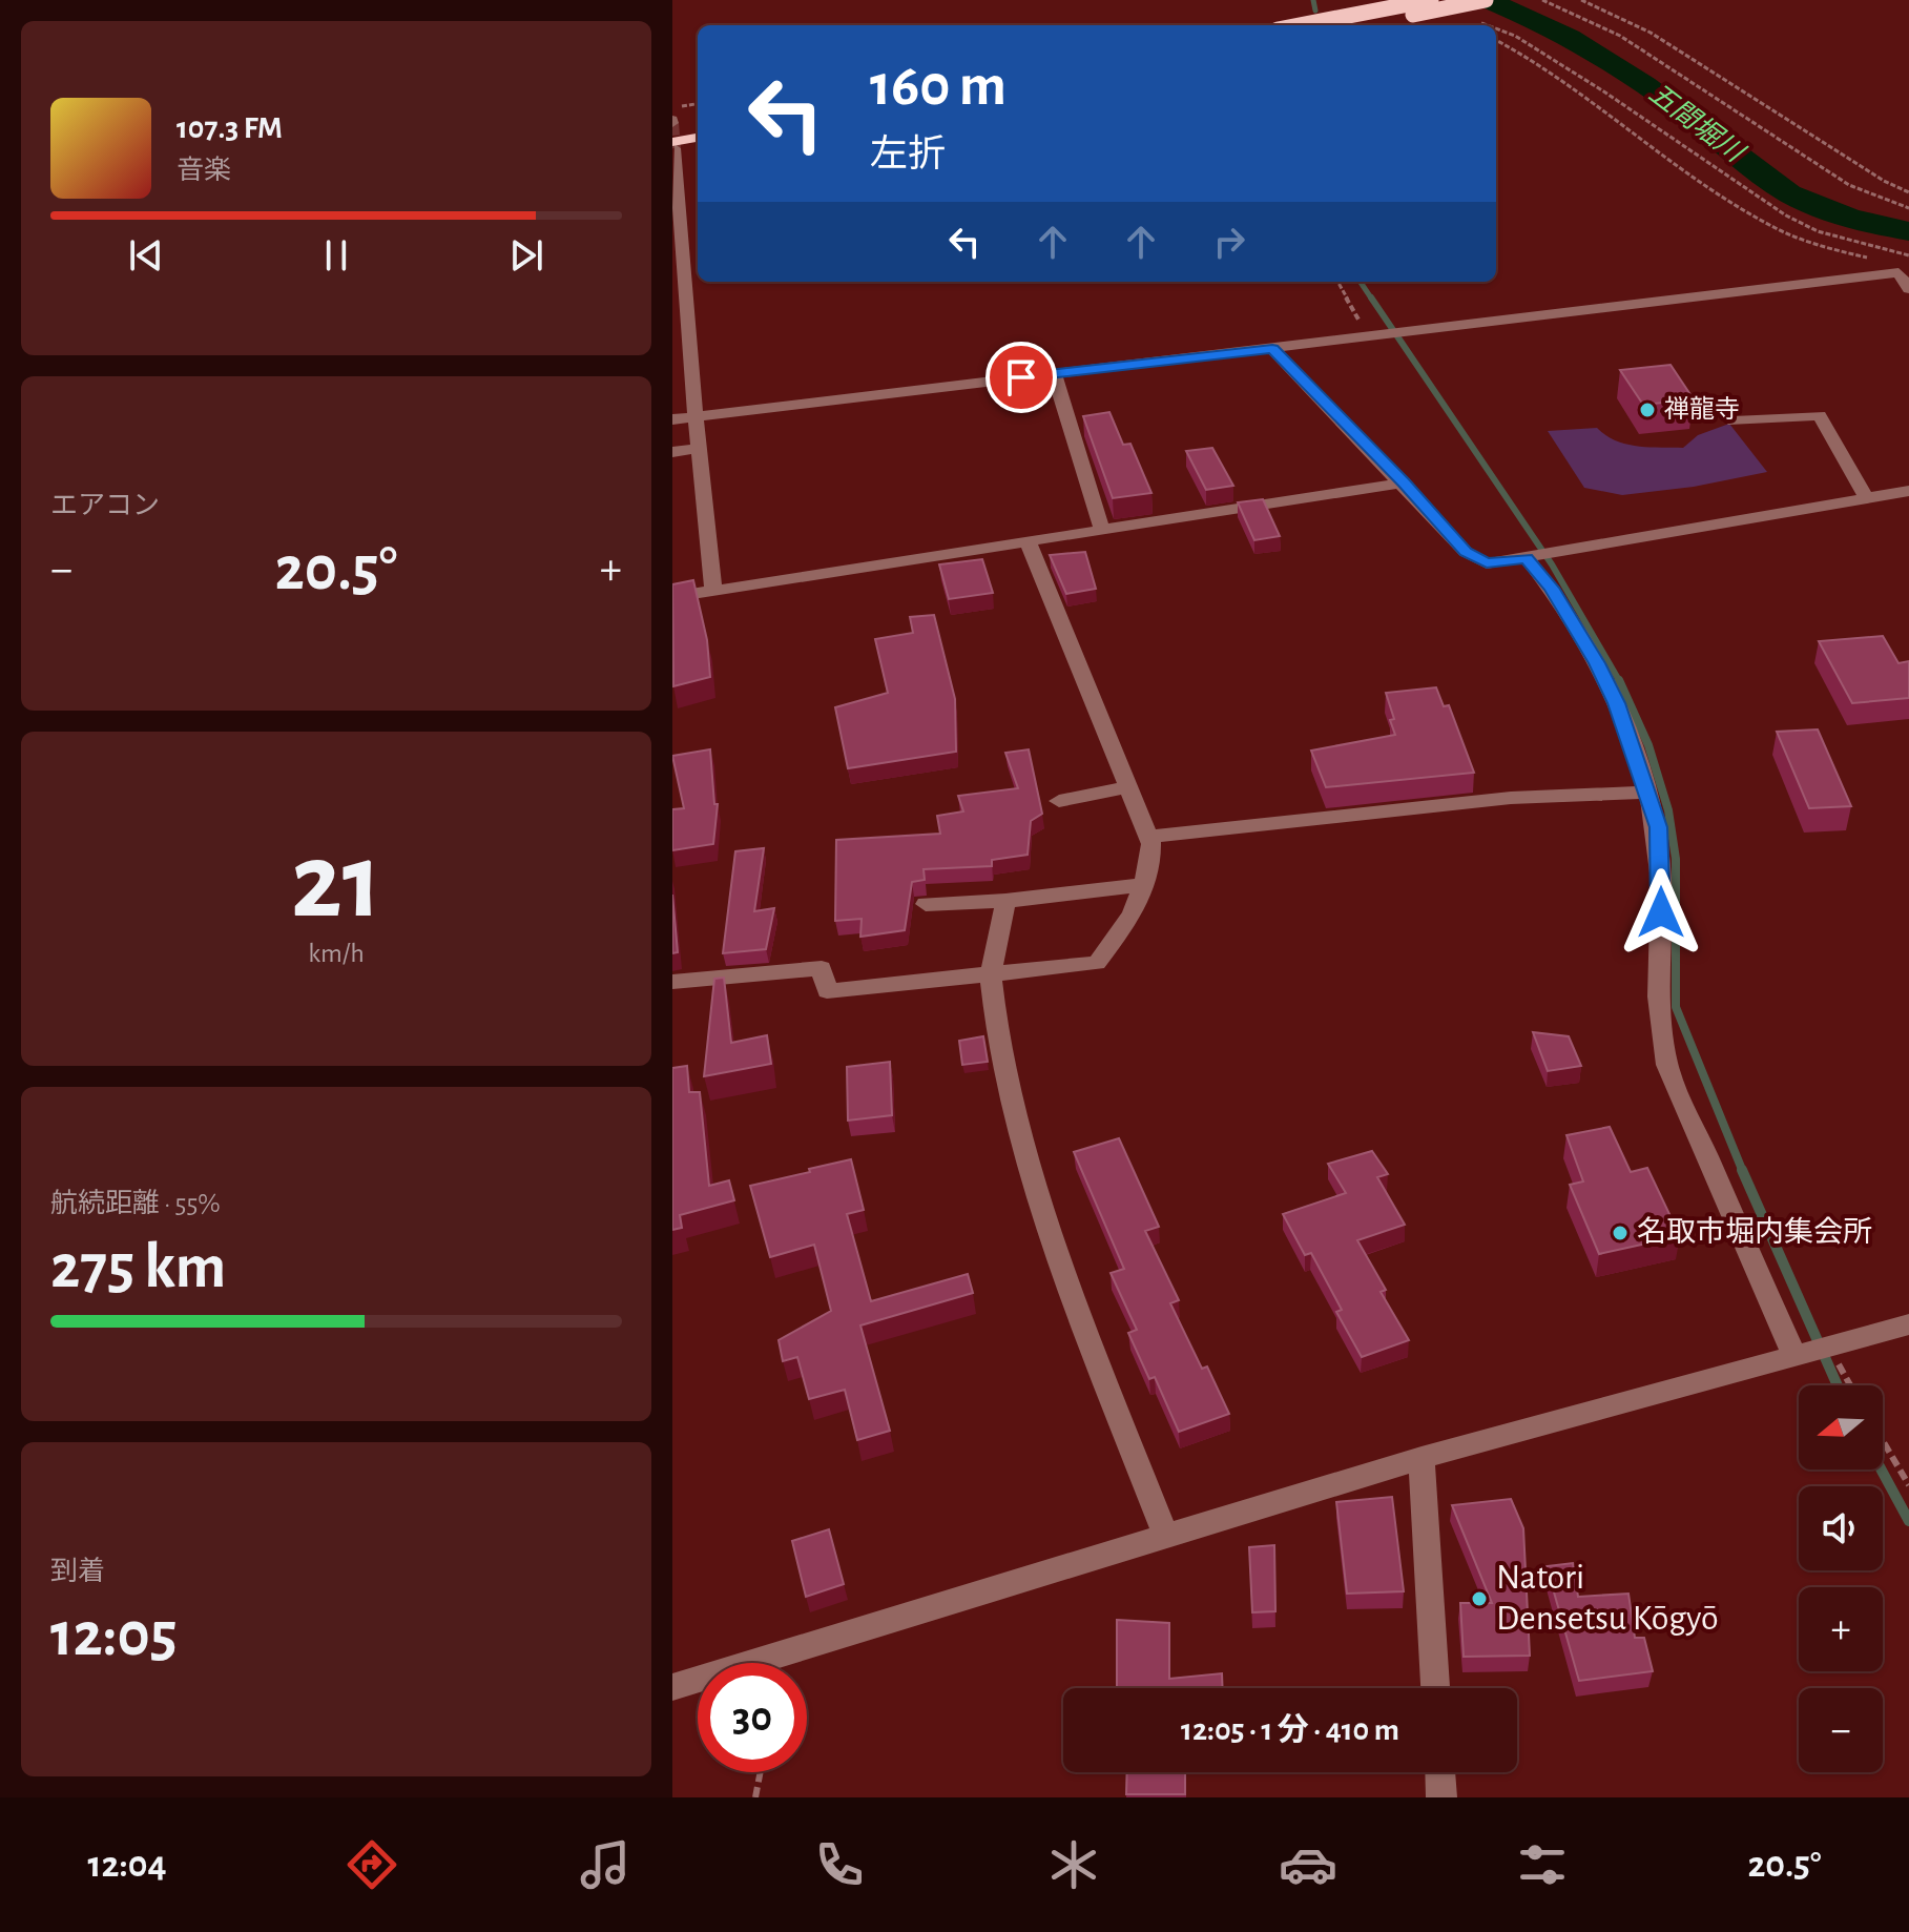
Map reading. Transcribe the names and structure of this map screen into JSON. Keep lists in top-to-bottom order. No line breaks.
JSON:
{"water":["五間堀川"],"places":["禅龍寺","名取市堀内集会所","Natori Densetsu Kōgyō"],"north":"left","page":{"turn":["160 m","左折"],"song":["107.3 FM","音楽"],"tile":["エアコン",["21","km/h"],["航続距離 · 55%","275 km"],["到着","12:05"]],"heat":["−","20.5°","+"],"map_buttons":["+","−"],"limit":"30","trip":"12:05 · 1 分 · 410 m","tabs":["12:04","20.5°"]}}
